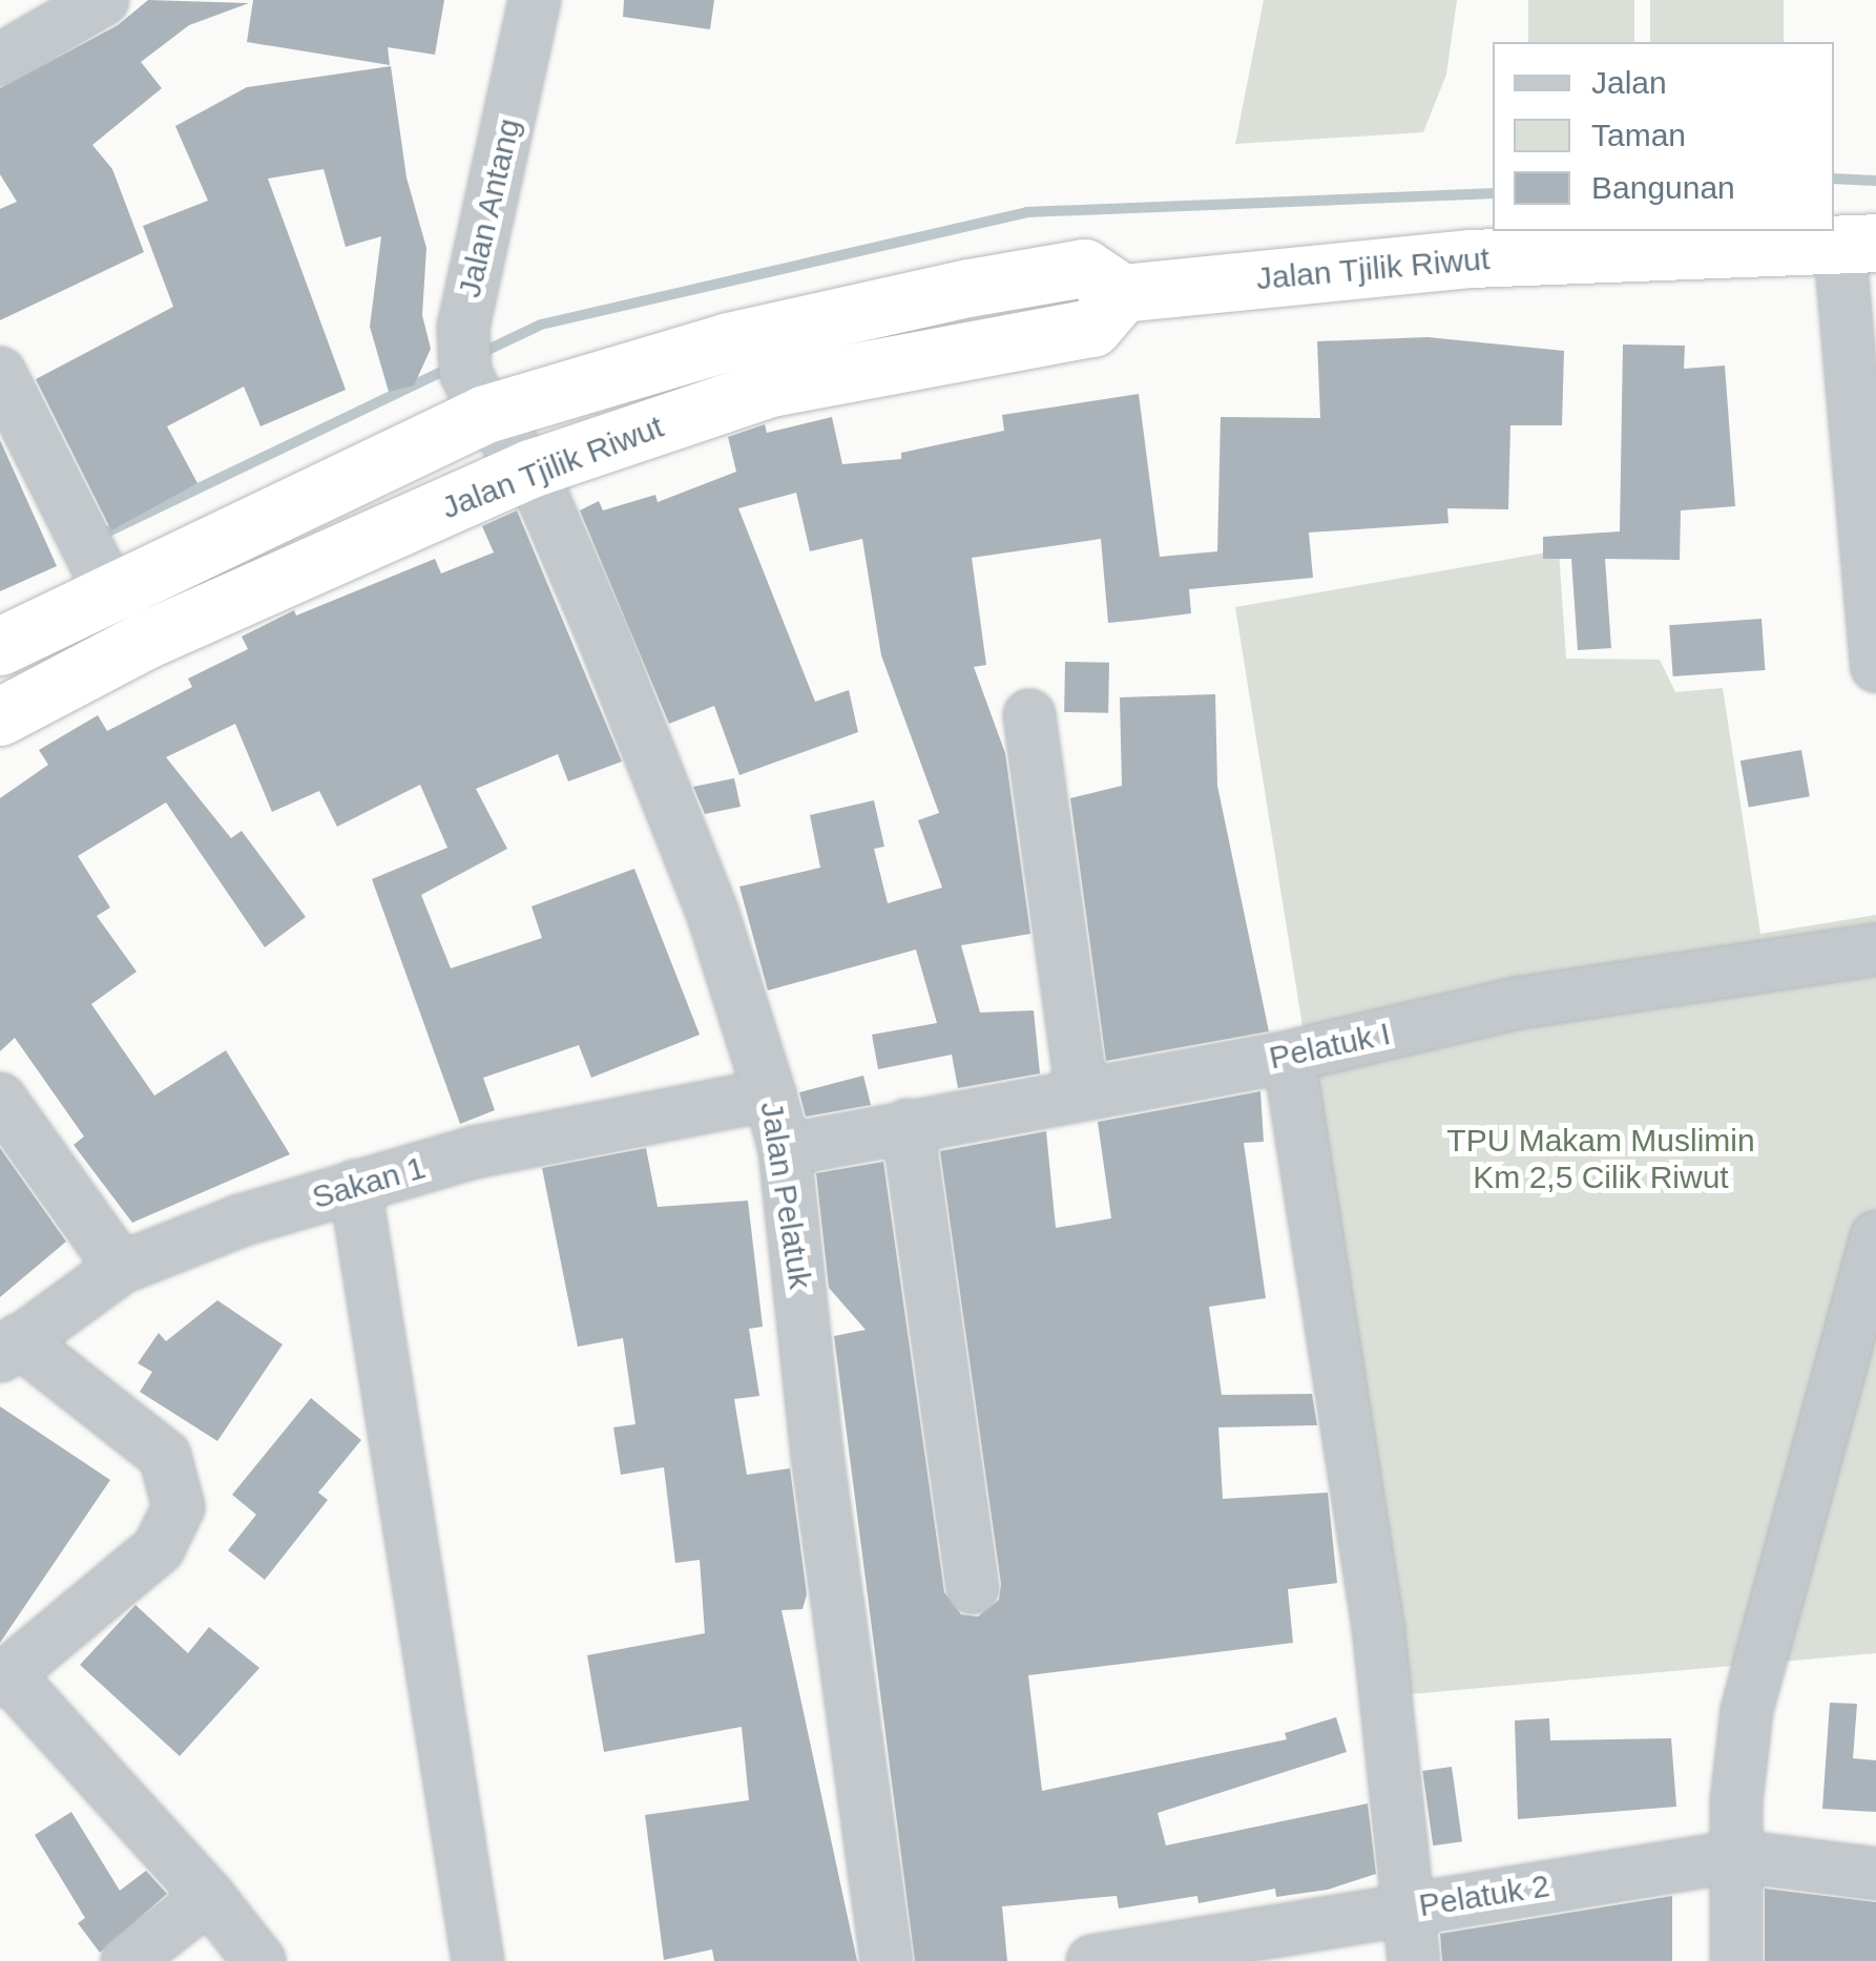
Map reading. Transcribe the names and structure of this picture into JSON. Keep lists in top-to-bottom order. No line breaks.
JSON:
{"streets":{"highway":["Jalan Tjilik Riwut"],"street":["Jalan Antang","Pelatuk I","Sakan 1","Jalan Pelatuk","Pelatuk 2"]},"crossings":[["Jalan Antang","Jalan Tjilik Riwut"],["Jalan Antang","Jalan Pelatuk"],["Jalan Tjilik Riwut","Jalan Pelatuk"],["Pelatuk I","Jalan Pelatuk"],["Sakan 1","Jalan Pelatuk"]],"parks":["TPU Makam Muslimin Km 2,5 Cilik Riwut"],"legend":["Jalan","Taman","Bangunan"]}
